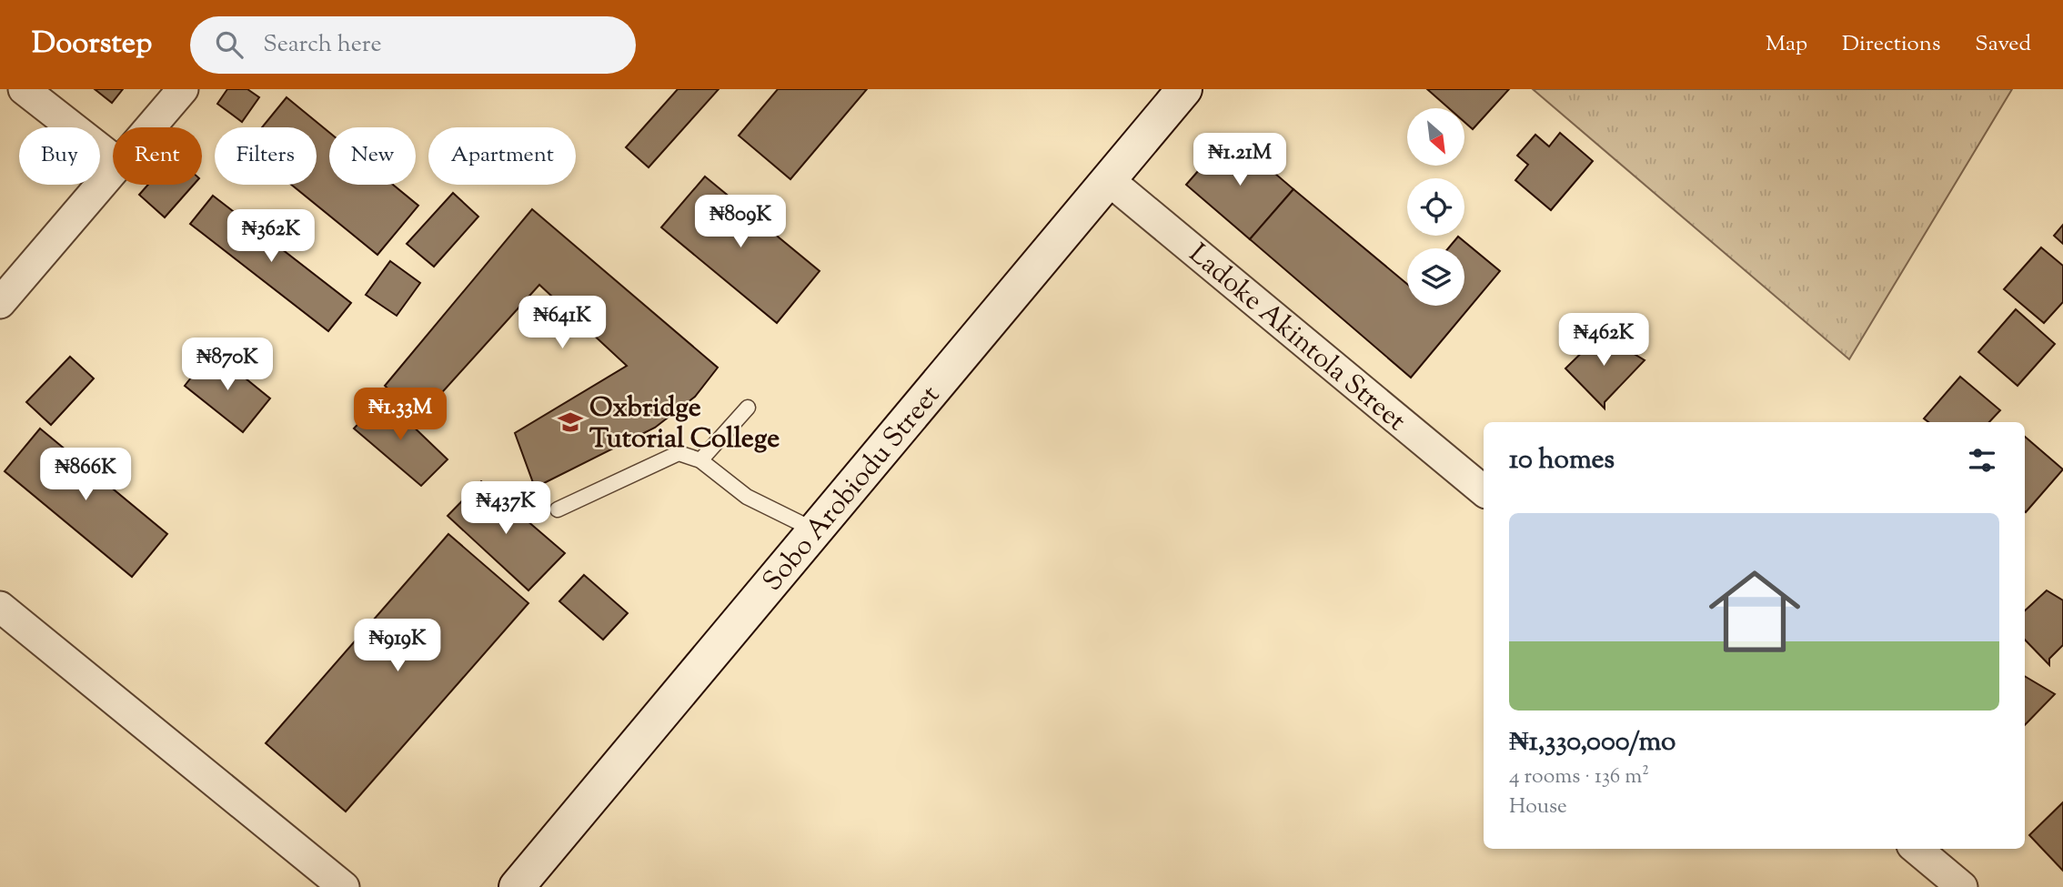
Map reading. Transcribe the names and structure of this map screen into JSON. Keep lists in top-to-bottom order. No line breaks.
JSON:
{"streets":{"street":["Ladoke Akintola Street","Sobo Arobiodu Street"]},"crossings":[["Ladoke Akintola Street","Sobo Arobiodu Street"]],"places":{"school or university":["Oxbridge Tutorial College"]},"north":"bottom right","page":{"header":"Doorstep","search":"Search here","nav":["Map","Directions","Saved"],"chip":["Buy","Rent","Filters","New","Apartment"],"price":["₦1.21M","₦809K","₦362K","₦641K","₦462K","₦870K","₦1.33M","₦866K","₦437K","₦919K"],"heading":"10 homes","list":[{"name":"₦1,330,000/mo","note":"4 rooms · 136 m² · House"}]}}
